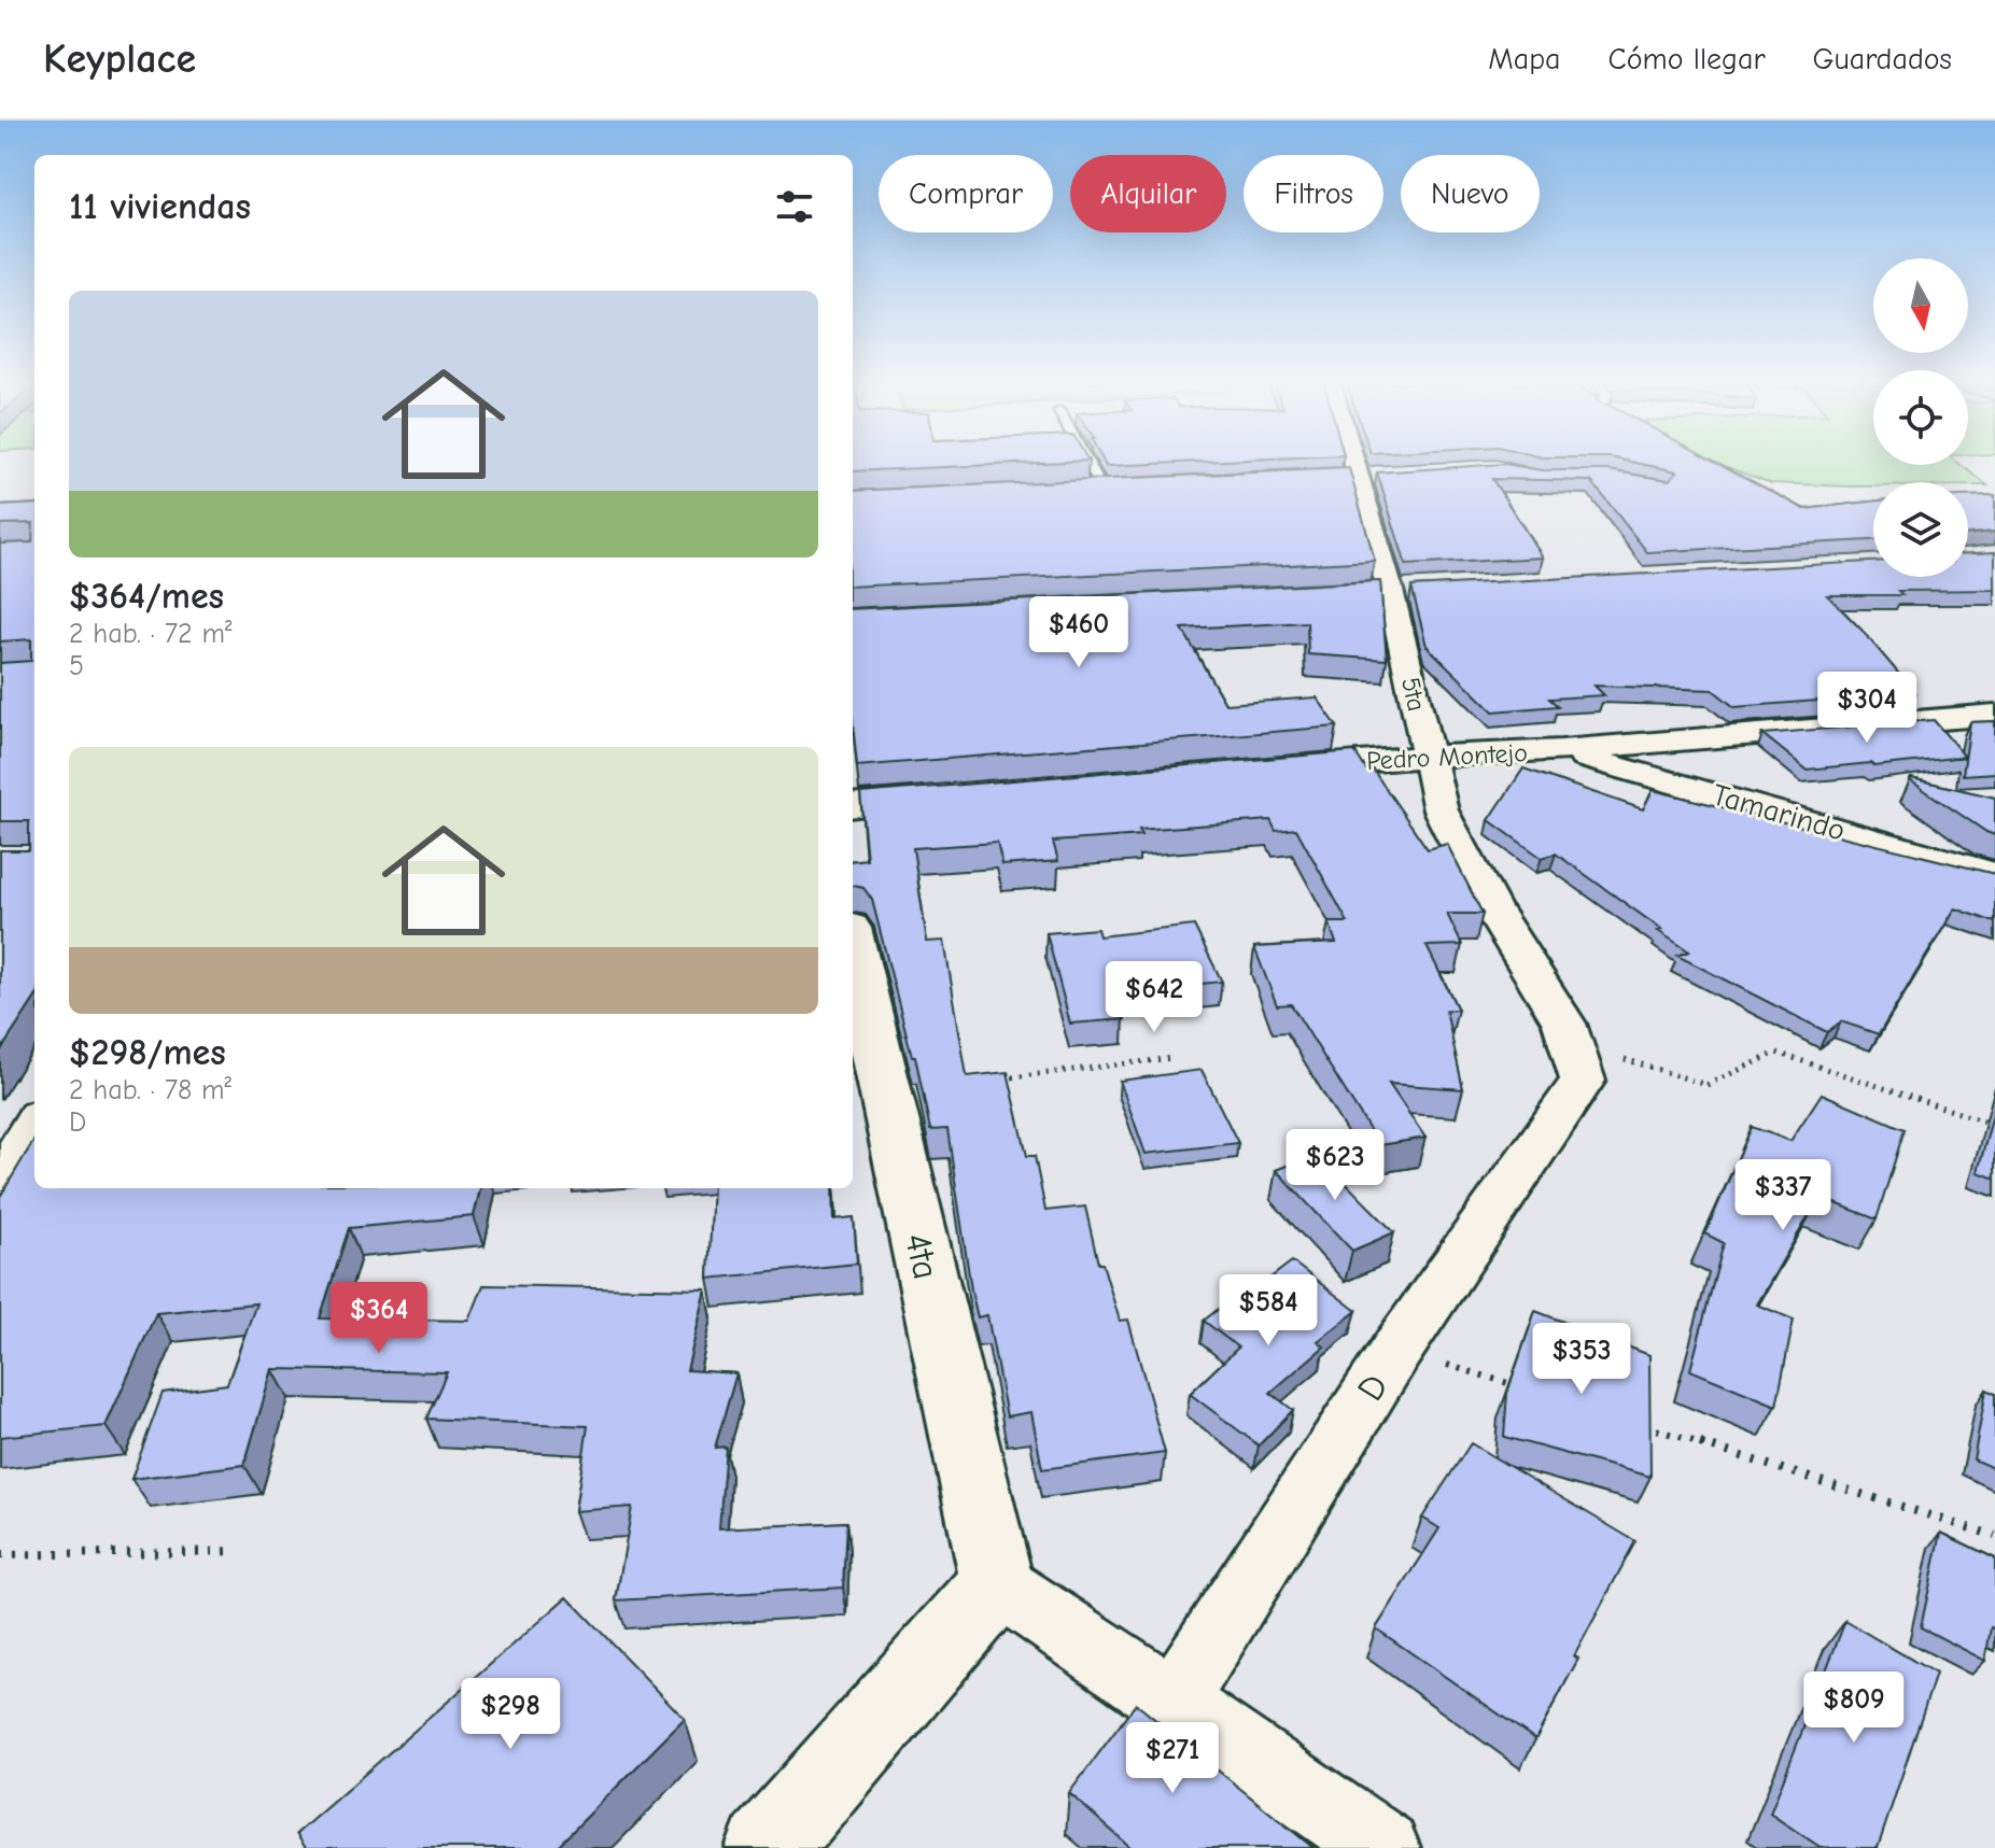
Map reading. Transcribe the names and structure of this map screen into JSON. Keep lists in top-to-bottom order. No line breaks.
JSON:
{"streets":{"street":["5ta","Pedro Montejo","Tamarindo","4ta","D"]},"crossings":[["5ta","Pedro Montejo"],["5ta","D"],["Pedro Montejo","Tamarindo"]],"north":"bottom","page":{"header":"Keyplace","nav":["Mapa","Cómo llegar","Guardados"],"chip":["Comprar","Alquilar","Filtros","Nuevo"],"heading":"11 viviendas","list":[{"name":"$364/mes","note":"2 hab. · 72 m² · 5"},{"name":"$298/mes","note":"2 hab. · 78 m² · D"}],"price":["$460","$304","$642","$623","$337","$584","$364","$353","$809","$298","$271"]}}
